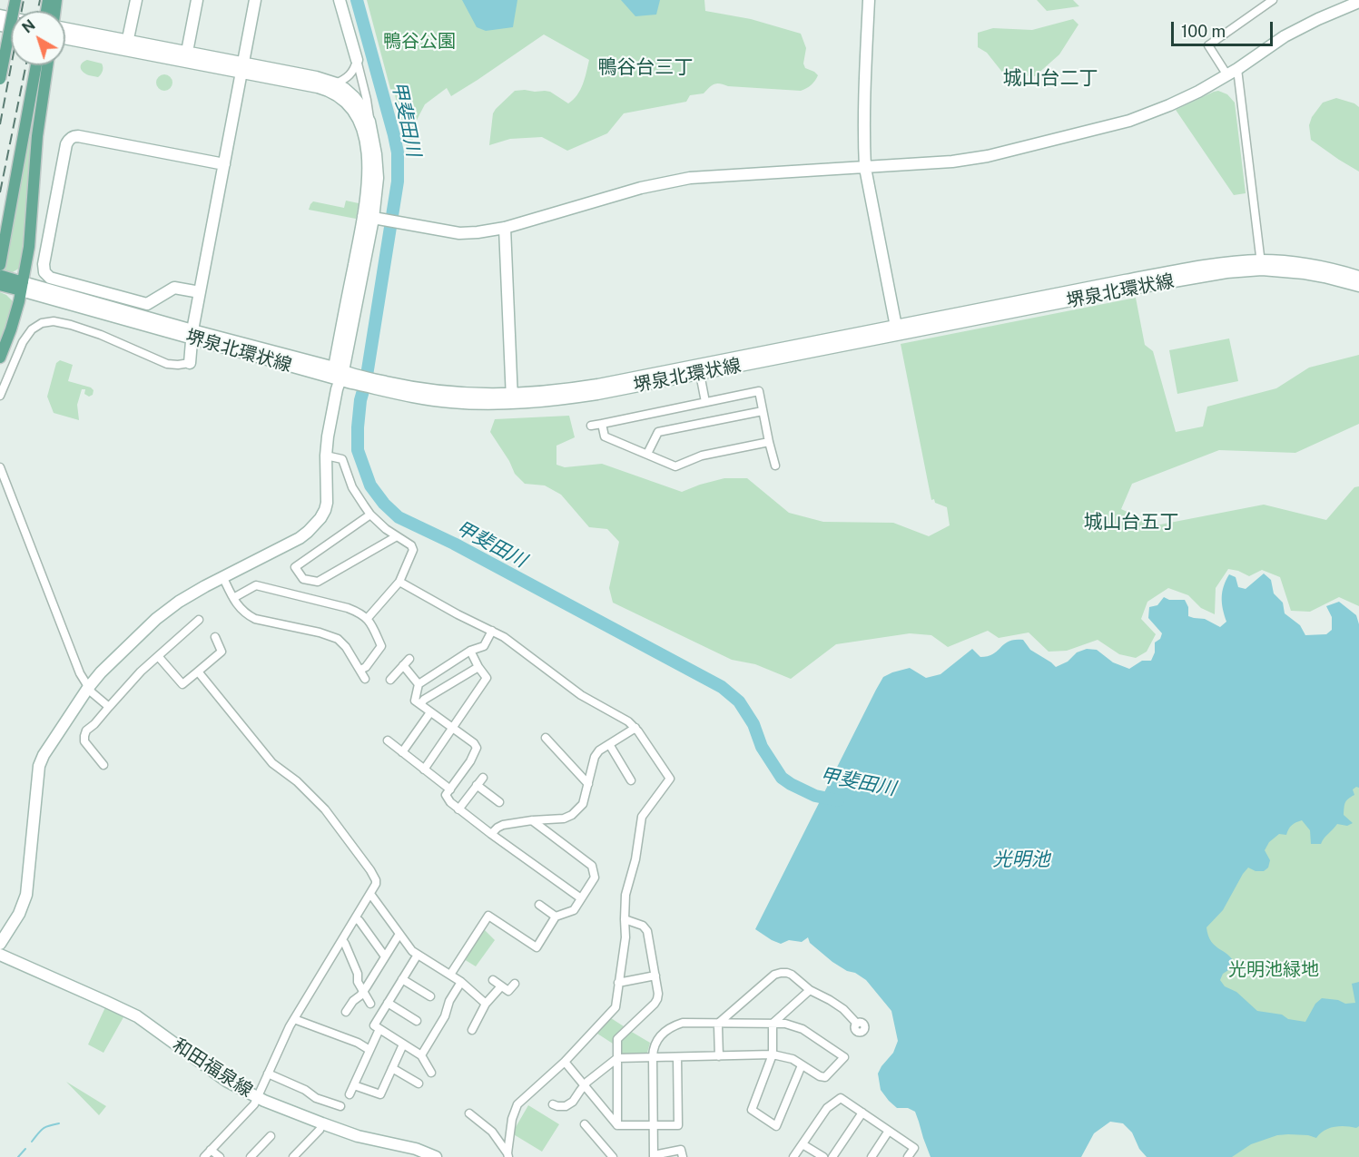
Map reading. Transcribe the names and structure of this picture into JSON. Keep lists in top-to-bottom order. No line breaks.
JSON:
{"streets":{"street":["堺泉北環状線","和田福泉線"]},"districts":["鴨谷台三丁","城山台二丁","城山台五丁"],"water":["甲斐田川","光明池"],"parks":["鴨谷公園","光明池緑地"],"scale_bar":"100 m","north":"top left"}
